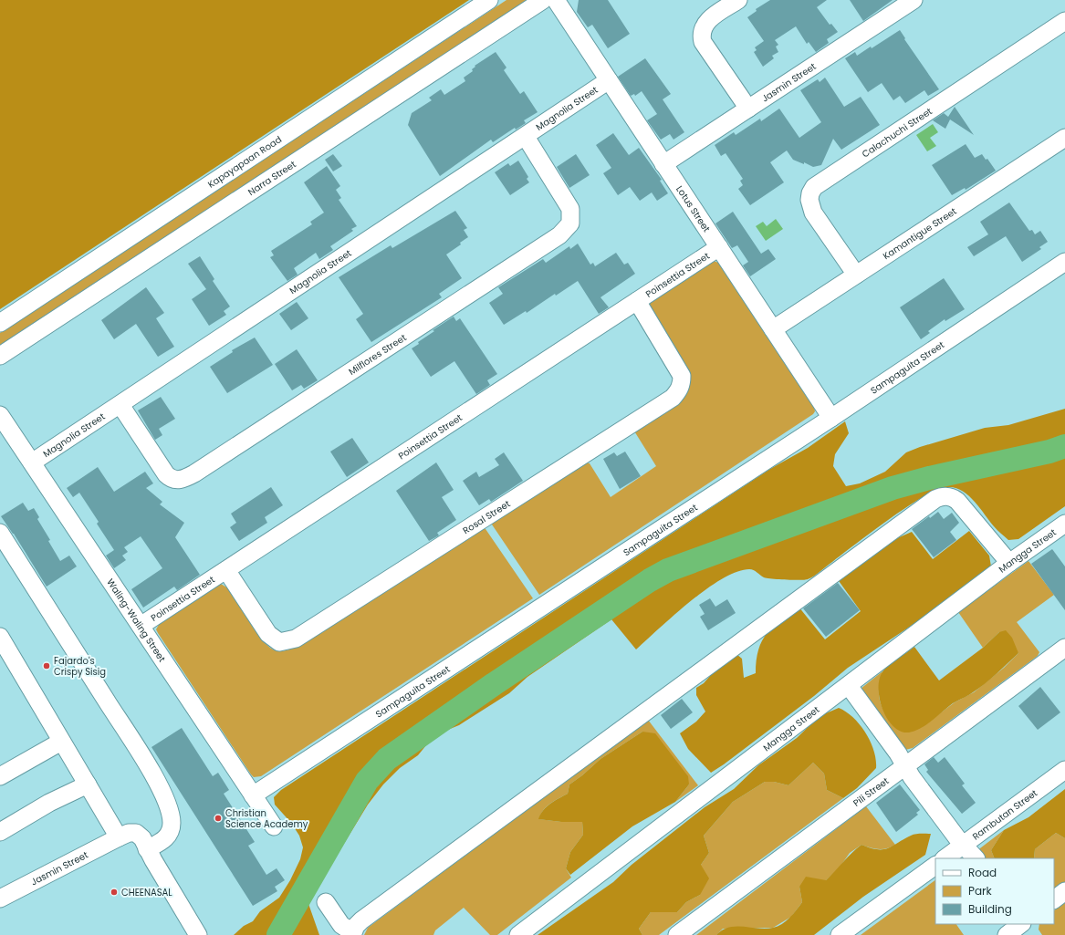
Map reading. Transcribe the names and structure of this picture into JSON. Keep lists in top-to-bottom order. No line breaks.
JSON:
{"streets":{"street":["Jasmin Street","Magnolia Street","Calachuchi Street","Kapayapaan Road","Narra Street","Lotus Street","Kamantigue Street","Poinsettia Street","Milflores Street","Sampaguita Street","Rosal Street","Mangga Street","Waling-Waling Street","Pili Street","Rambutan Street"]},"crossings":[["Jasmin Street","Lotus Street"],["Magnolia Street","Lotus Street"],["Magnolia Street","Milflores Street"],["Magnolia Street","Waling-Waling Street"],["Calachuchi Street","Kamantigue Street"],["Lotus Street","Kamantigue Street"],["Lotus Street","Poinsettia Street"],["Lotus Street","Sampaguita Street"],["Poinsettia Street","Rosal Street"],["Poinsettia Street","Waling-Waling Street"],["Sampaguita Street","Waling-Waling Street"]],"places":["Fajardo's Crispy Sisig","Christian Science Academy","CHEENASAL"],"legend":["Road","Park","Building"]}
